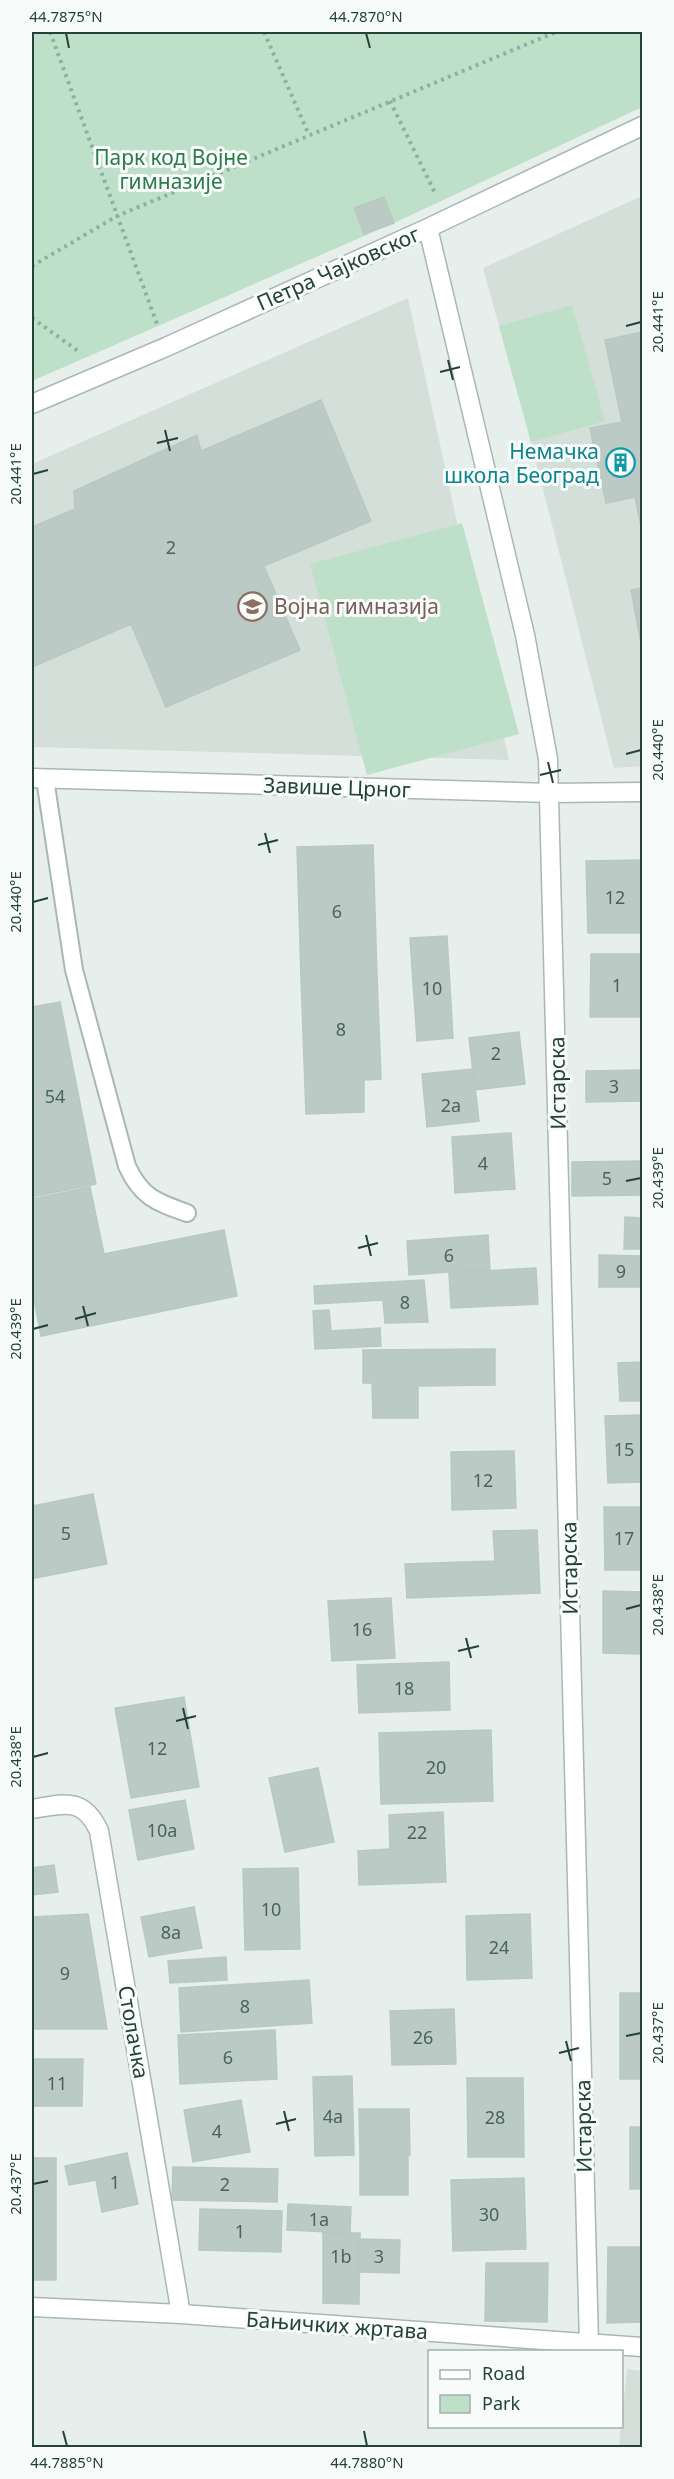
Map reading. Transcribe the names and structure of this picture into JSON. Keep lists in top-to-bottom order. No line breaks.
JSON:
{"streets":{"street":["Петра Чајковског","Завише Црног","Истарска","Столачка","Бањичких жртава"]},"crossings":[["Петра Чајковског","Истарска"],["Завише Црног","Истарска"],["Истарска","Бањичких жртава"],["Столачка","Бањичких жртава"]],"parks":["Парк код Војне гимназије"],"places":{"building":["Немачка школа Београд"],"school or university":["Војна гимназија"]},"house_numbers":["2","12","6","1","10","8","2","3","54","2a","4","5","6","9","8","15","12","5","17","16","18","12","20","10a","22","10","8a","24","9","8","26","6","11","4a","28","4","1","2","30","1a","1","1b","3"],"legend":["Road","Park"],"coordinates":["44.7875°N","44.7870°N","20.441°E","20.440°E","20.439°E","20.438°E","20.437°E","44.7885°N","44.7880°N"]}
